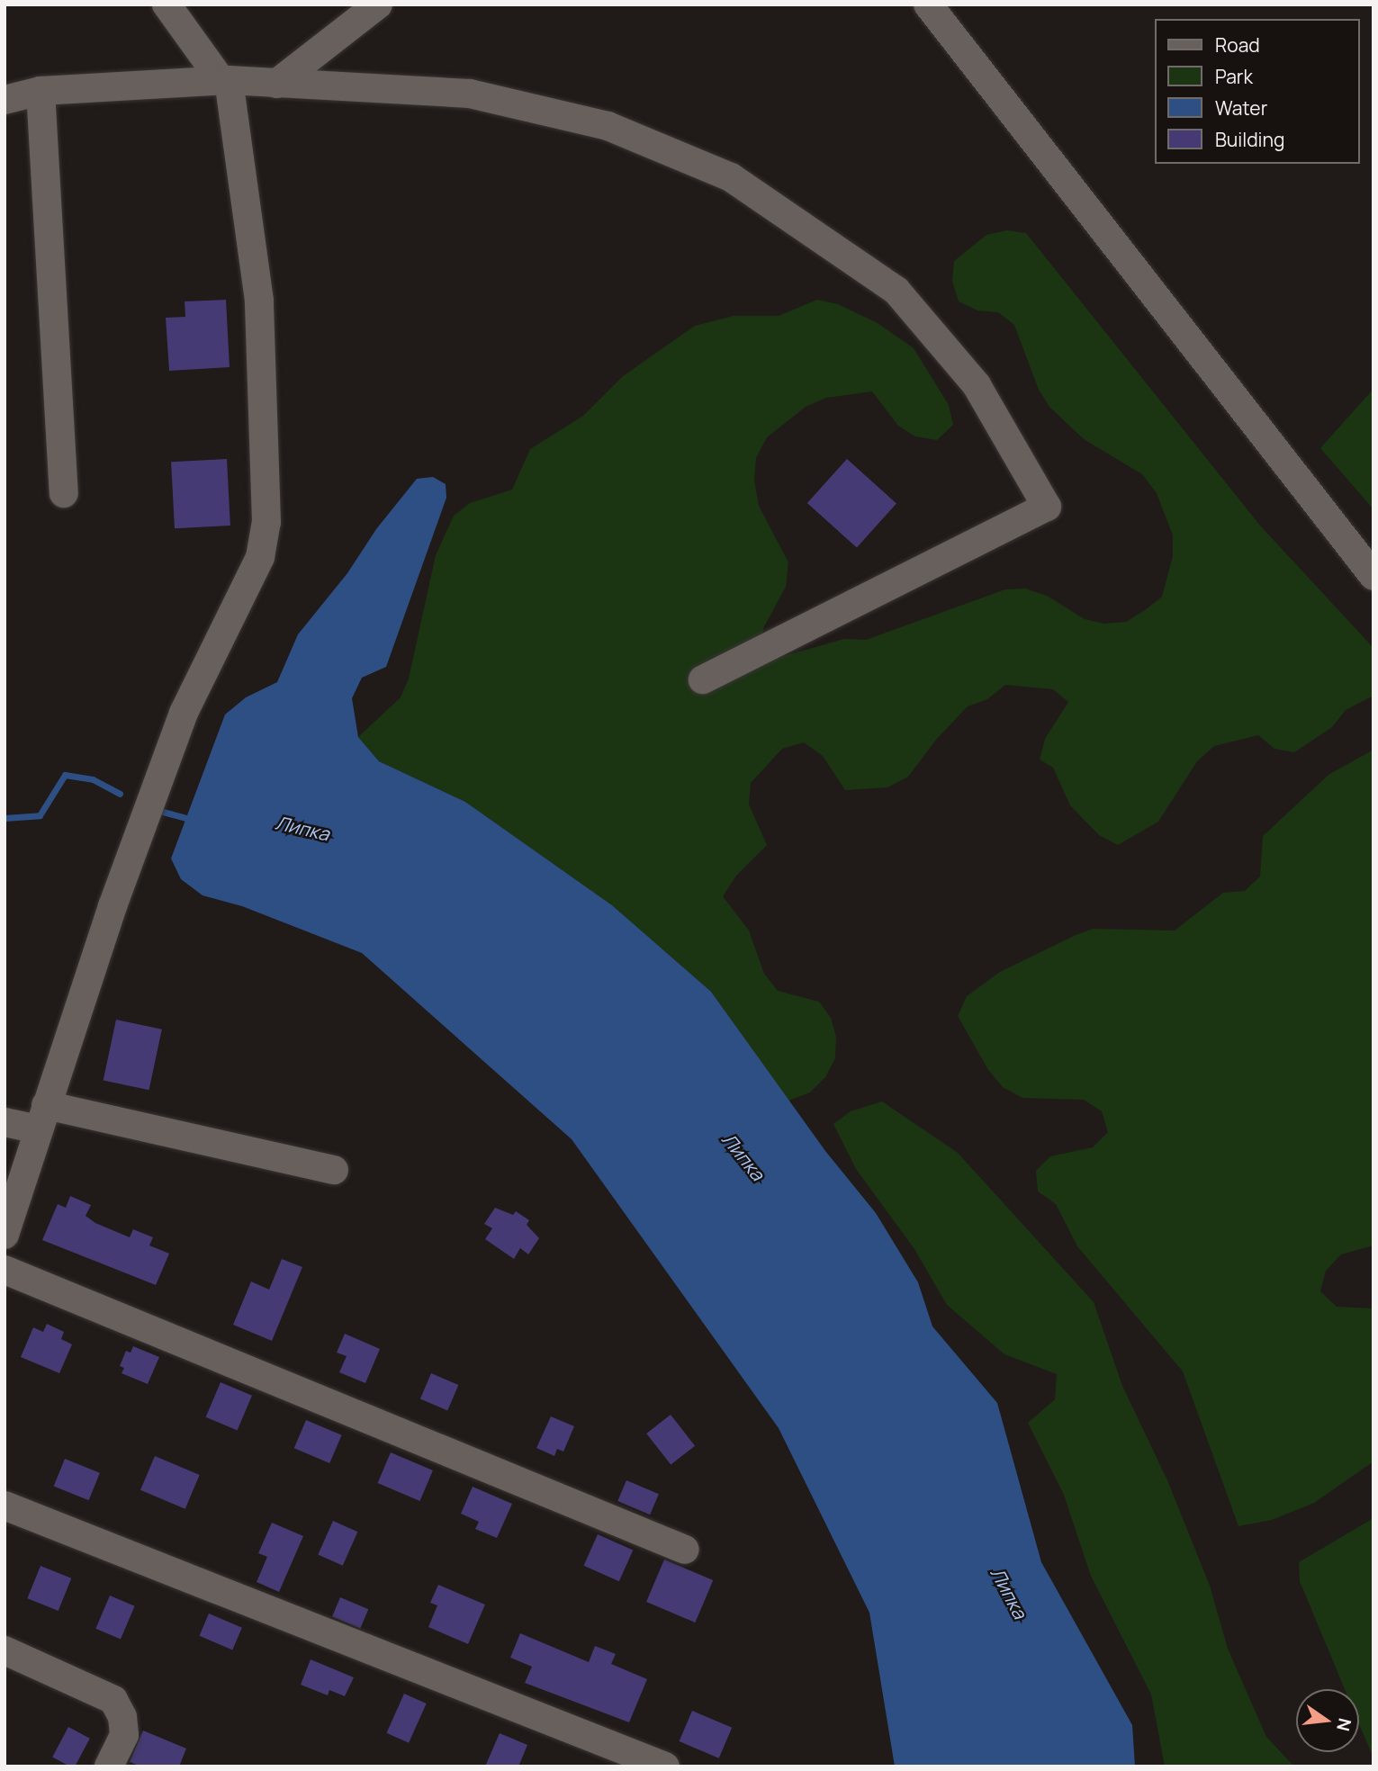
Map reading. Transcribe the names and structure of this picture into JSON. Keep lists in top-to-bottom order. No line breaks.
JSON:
{"water":["Липка"],"legend":["Road","Park","Water","Building"],"north":"right"}
